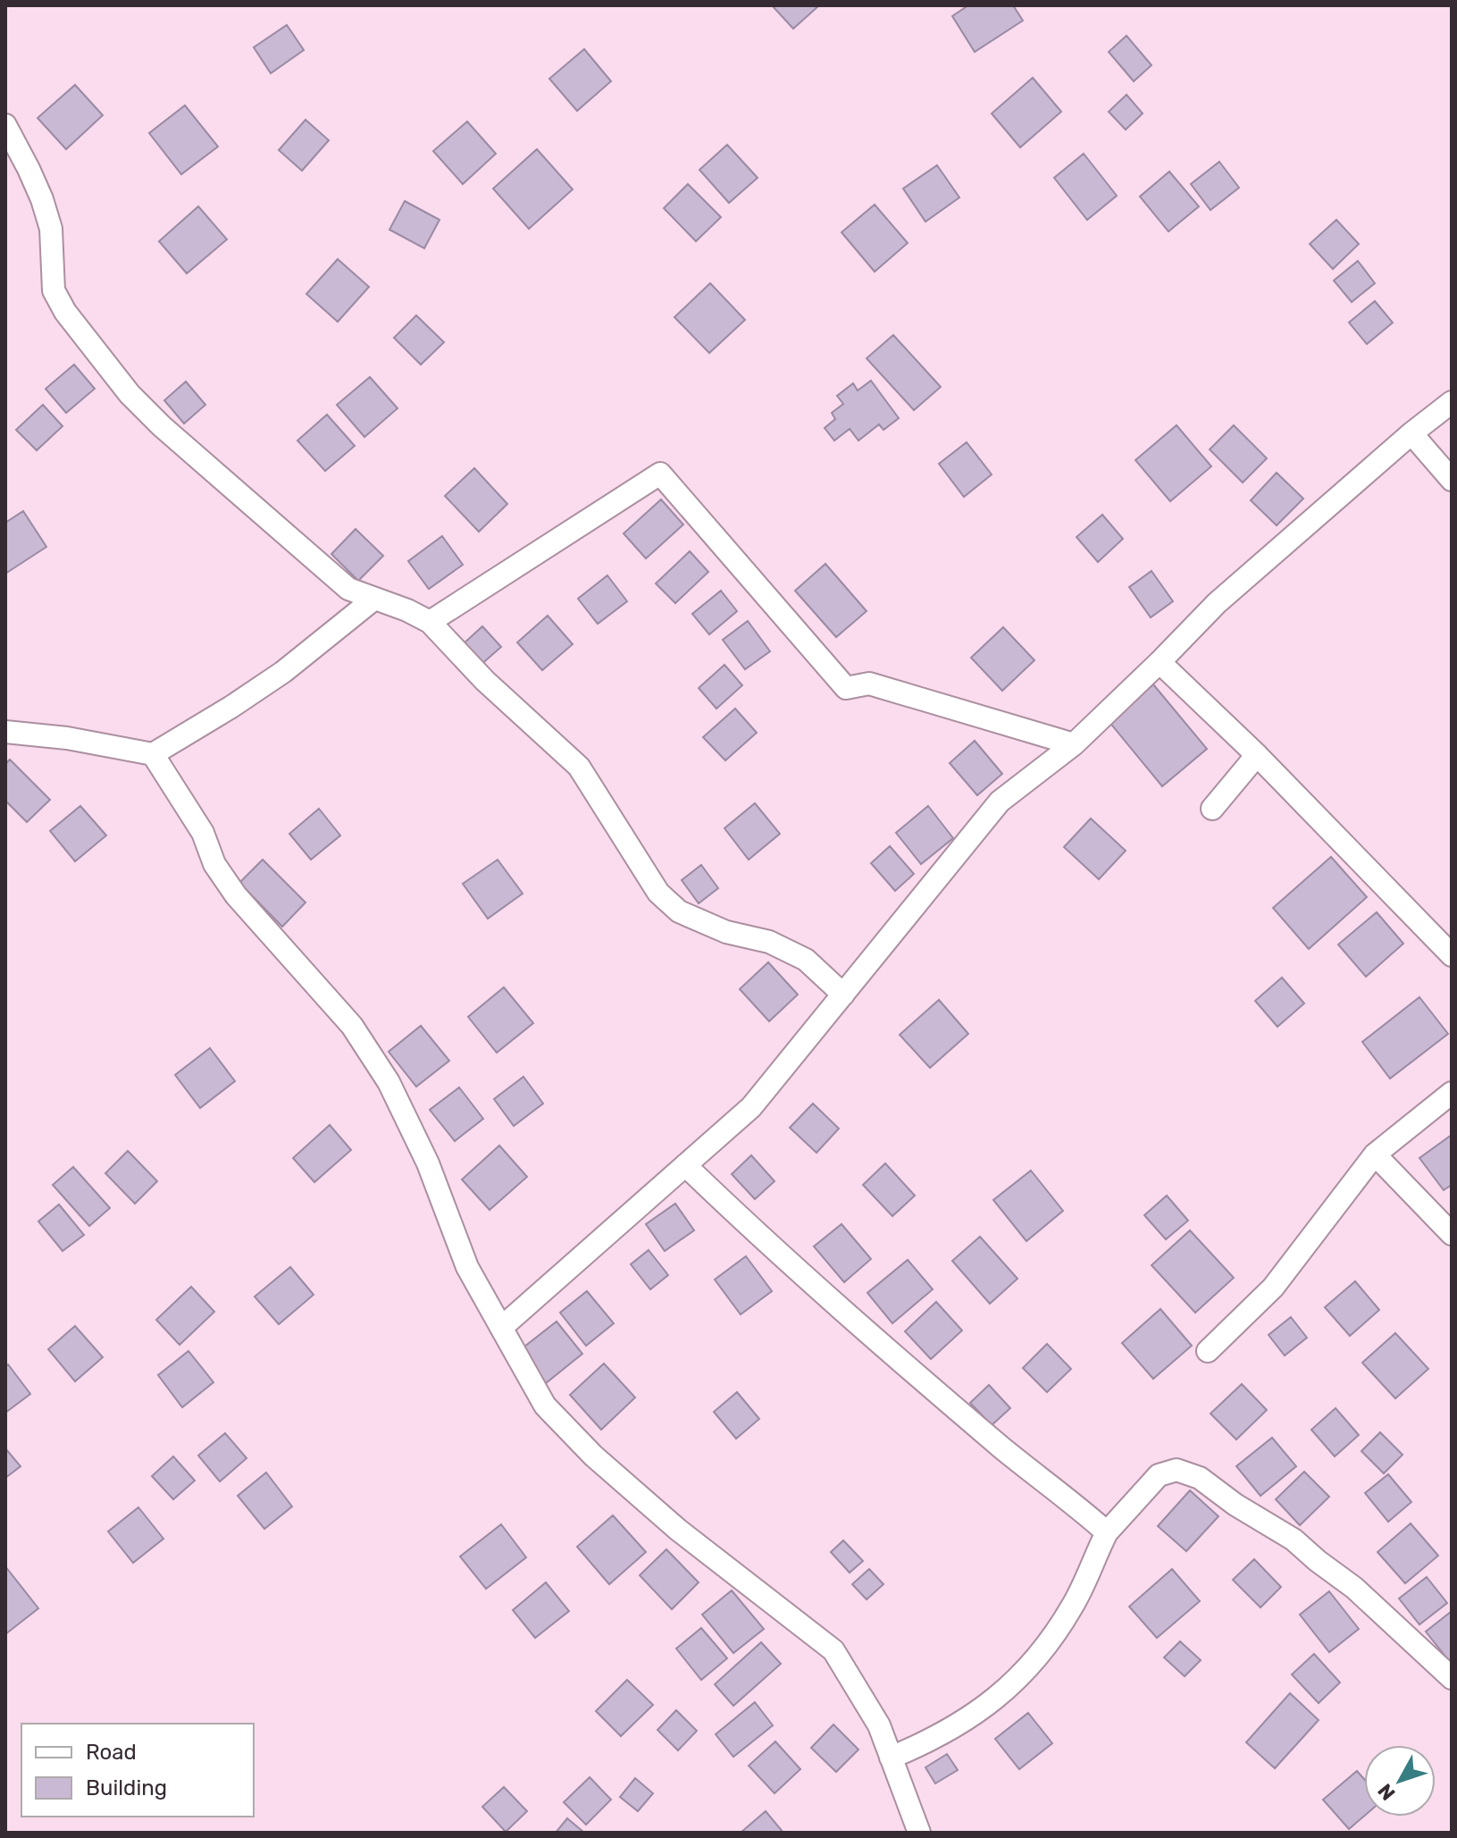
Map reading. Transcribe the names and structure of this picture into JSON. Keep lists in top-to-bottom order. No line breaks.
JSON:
{"legend":["Road","Building"],"north":"bottom left"}
